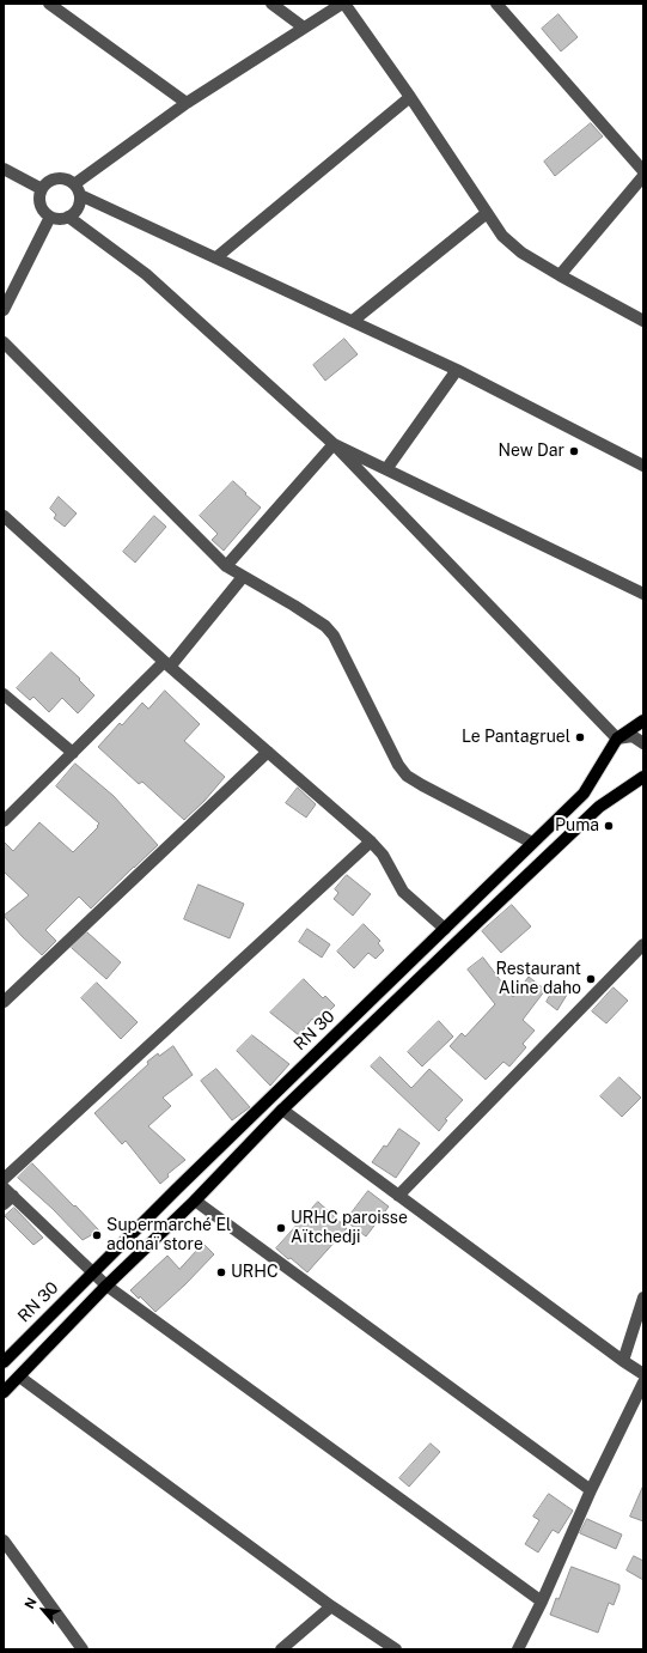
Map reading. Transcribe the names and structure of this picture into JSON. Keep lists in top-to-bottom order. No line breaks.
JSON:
{"streets":{"main road":["RN 30"]},"places":["New Dar","Le Pantagruel","Puma","Restaurant Aline daho","URHC paroisse Aïtchedji","Supermarché El adonaï store","URHC"],"north":"top left"}
